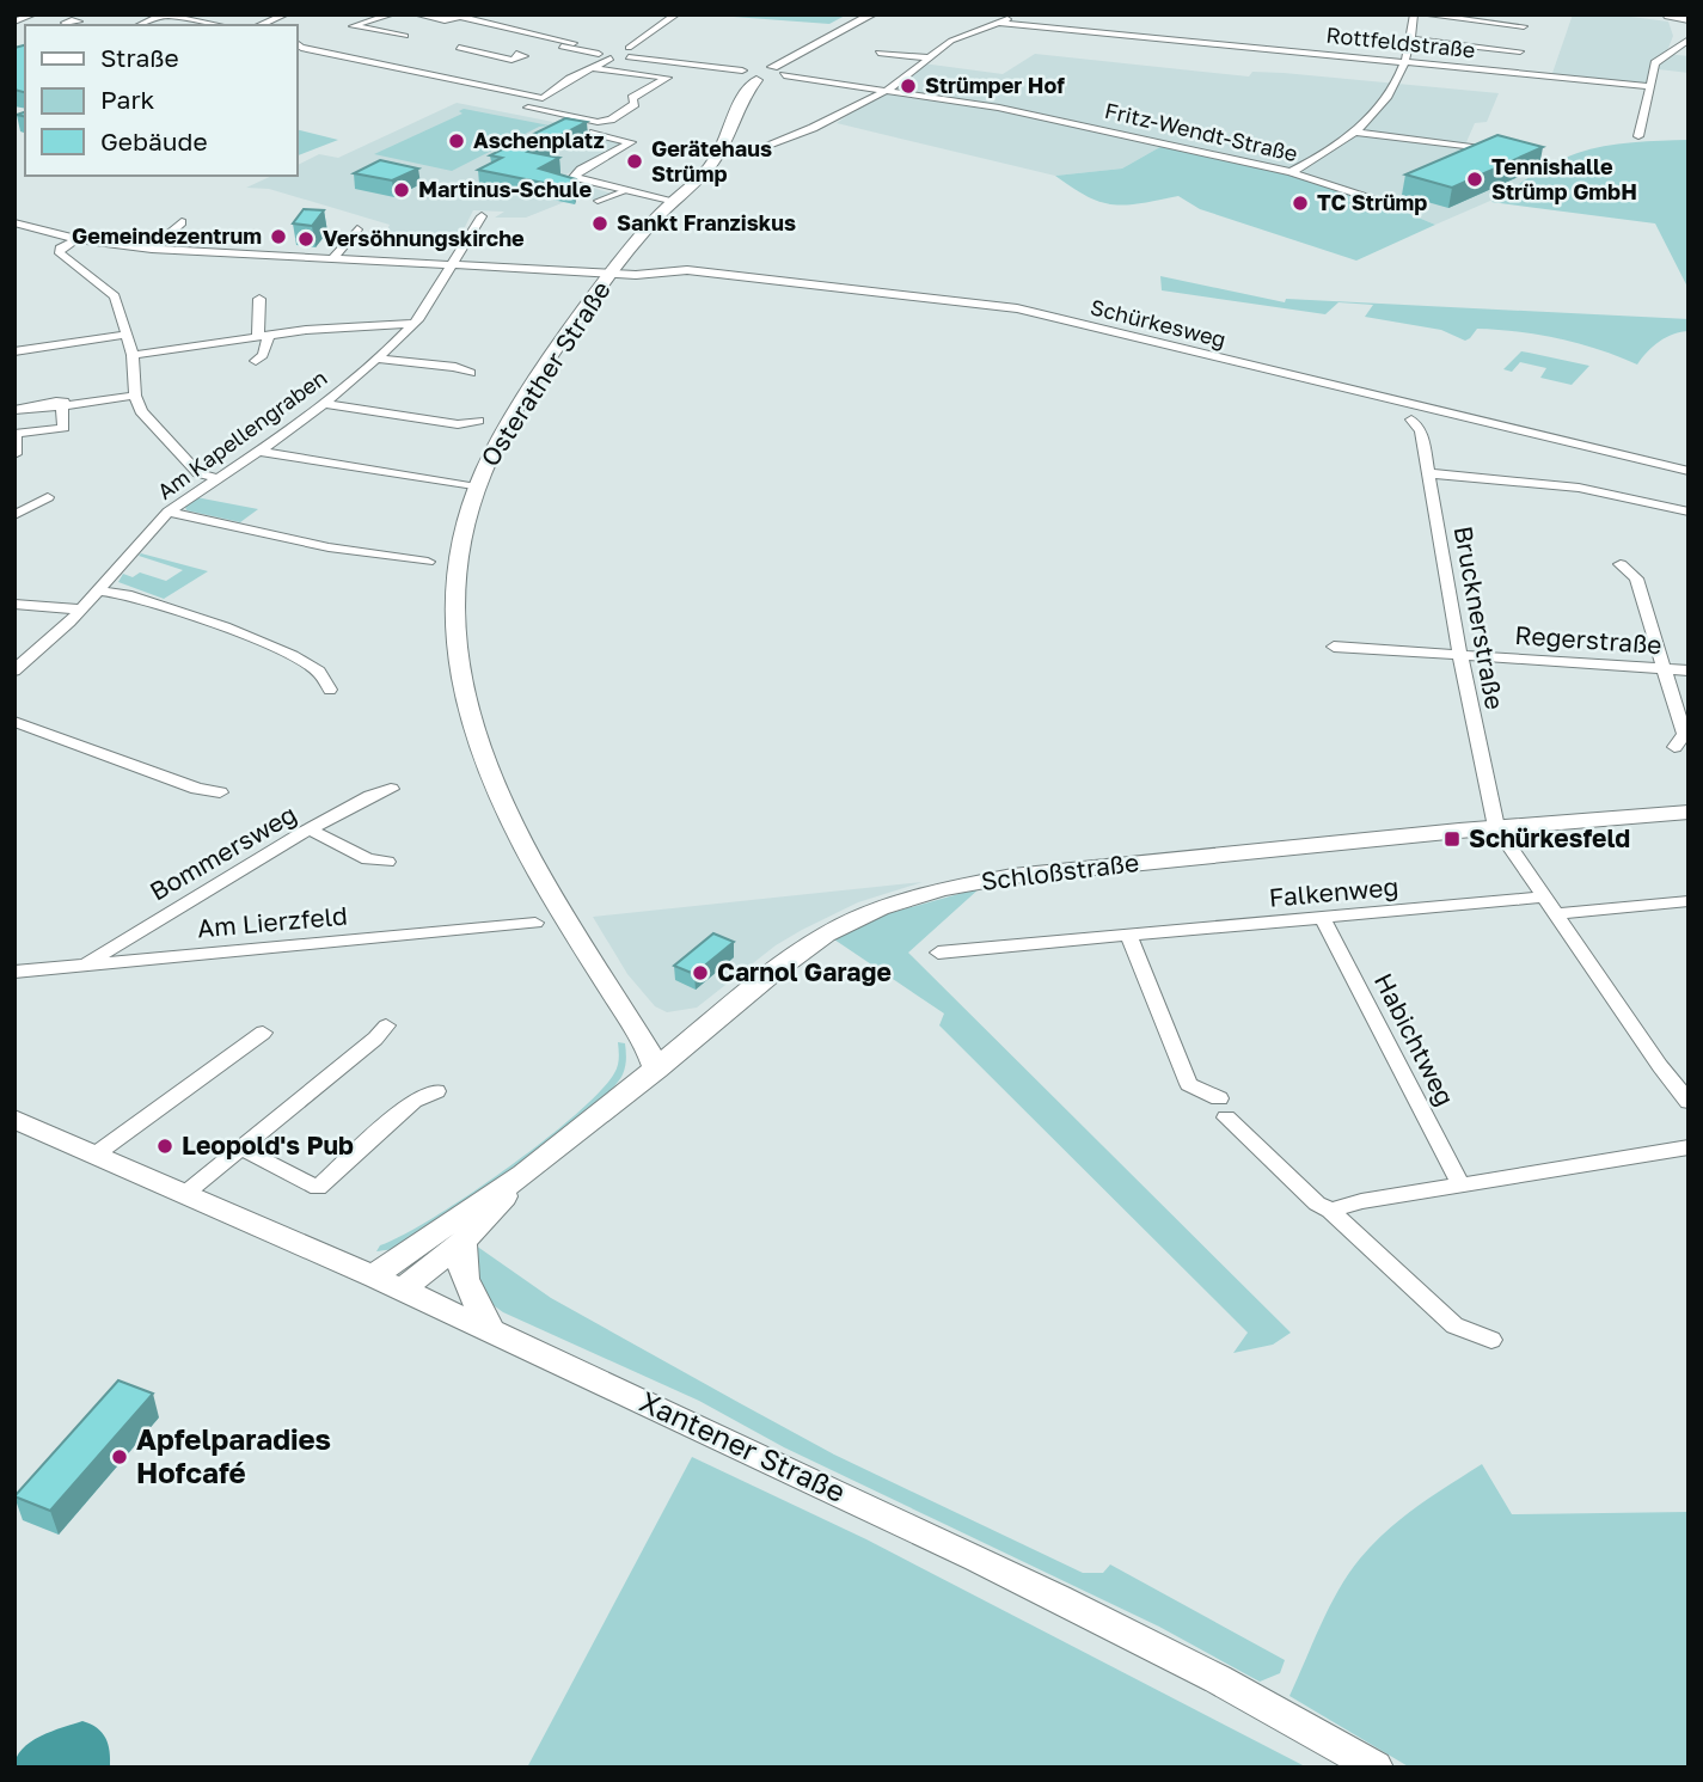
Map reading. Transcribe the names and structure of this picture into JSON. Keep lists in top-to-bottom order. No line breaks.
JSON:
{"streets":{"main road":["Osterather Straße","Schloßstraße","Xantener Straße"],"street":["Rottfeldstraße","Fritz-Wendt-Straße","Schürkesweg","Am Kapellengraben","Brucknerstraße","Regerstraße","Bommersweg","Falkenweg","Am Lierzfeld","Habichtweg"]},"crossings":[["Schürkesweg","Osterather Straße"],["Schürkesweg","Am Kapellengraben"],["Osterather Straße","Schloßstraße"],["Brucknerstraße","Regerstraße"],["Brucknerstraße","Schloßstraße"],["Bommersweg","Am Lierzfeld"],["Schloßstraße","Xantener Straße"],["Falkenweg","Habichtweg"]],"places":{"other":["Strümper Hof","Aschenplatz","Gerätehaus Strümp","Tennishalle Strümp GmbH","Martinus-Schule","TC Strümp","Sankt Franziskus","Gemeindezentrum","Versöhnungskirche","Carnol Garage","Leopold's Pub","Apfelparadies Hofcafé"],"transit":["Schürkesfeld"]},"legend":["Straße","Park","Gebäude"]}
